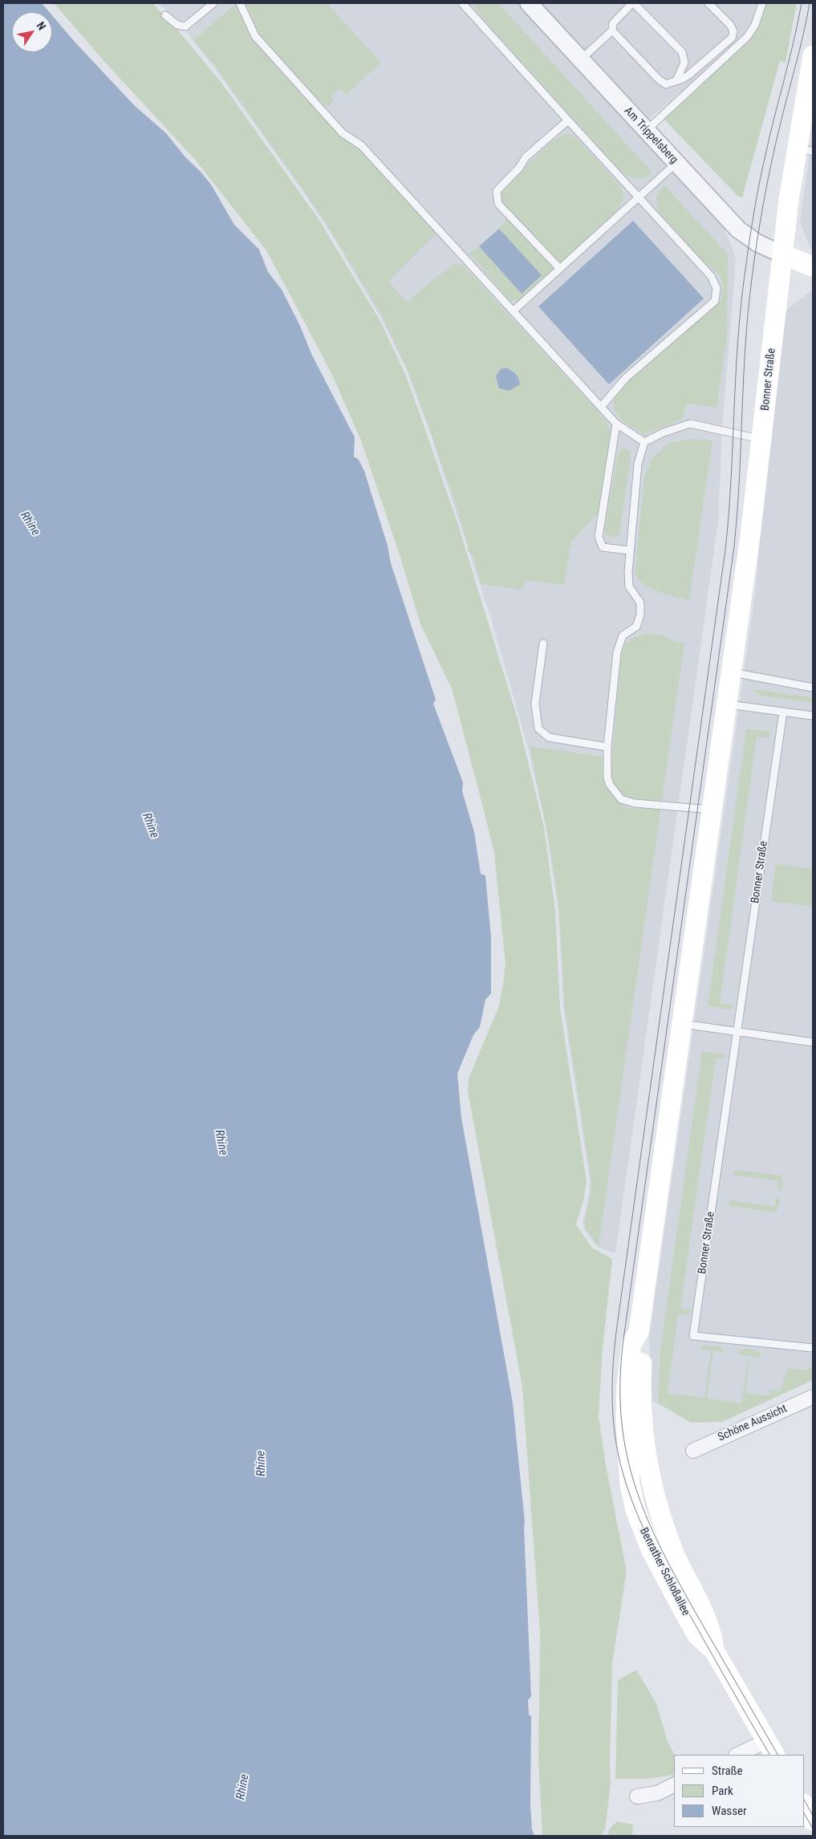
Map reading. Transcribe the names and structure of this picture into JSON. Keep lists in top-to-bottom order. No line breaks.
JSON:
{"streets":{"main road":["Bonner Straße","Benrather Schloßallee"],"street":["Am Trippelsberg","Schöne Aussicht"]},"crossings":[["Am Trippelsberg","Bonner Straße"],["Bonner Straße","Benrather Schloßallee"]],"water":["Rhine"],"legend":["Straße","Park","Wasser"],"north":"top right"}
